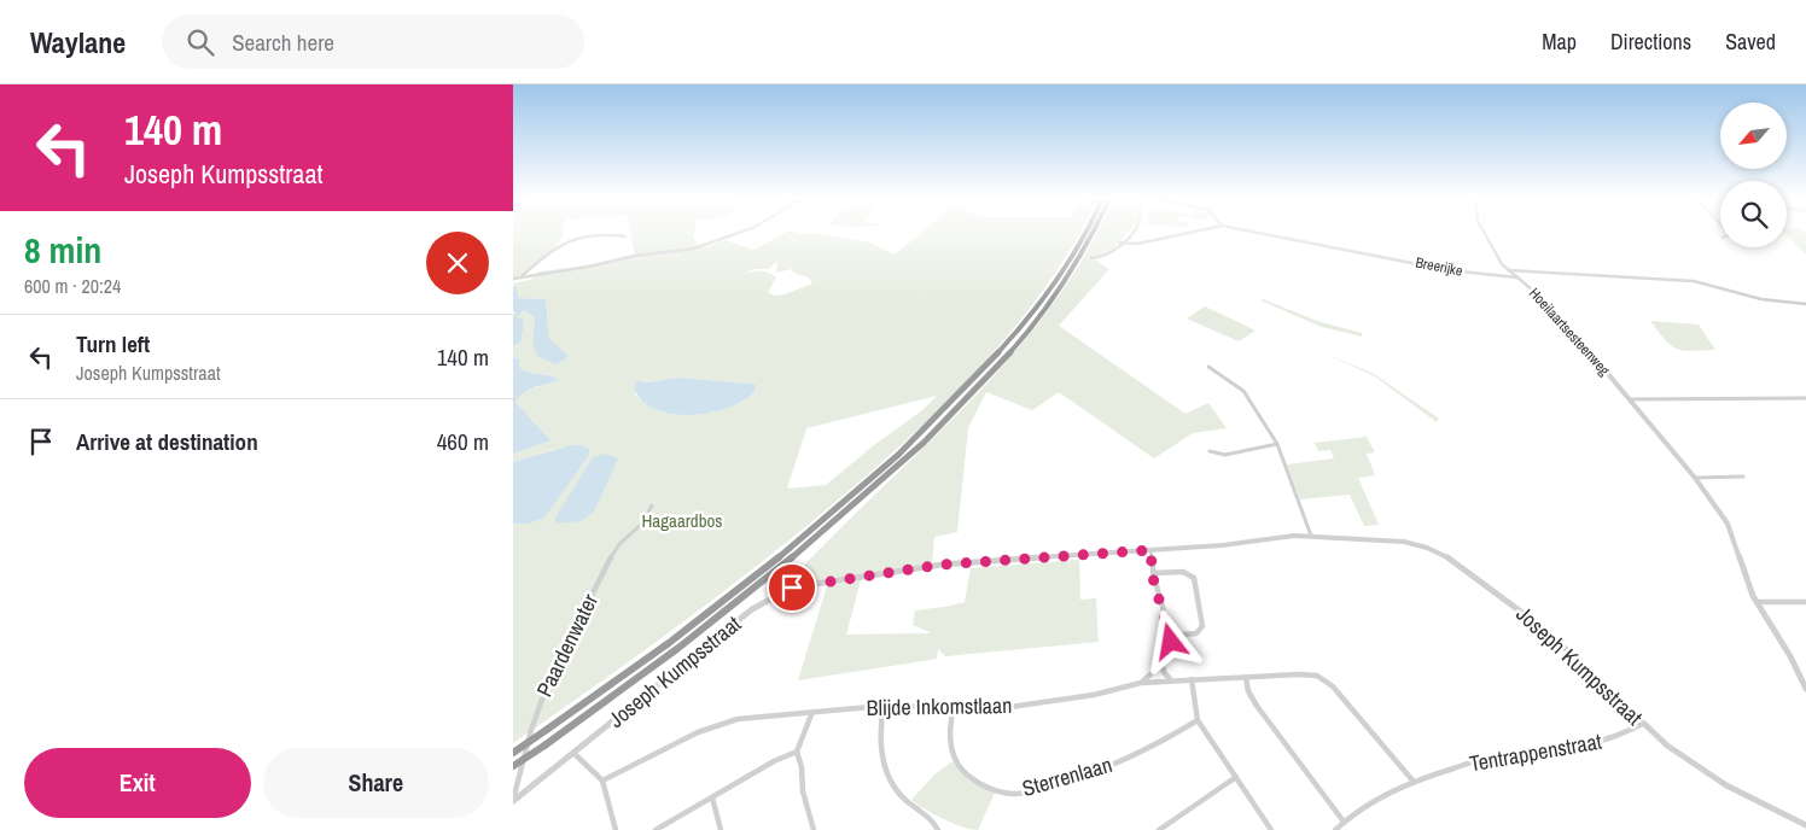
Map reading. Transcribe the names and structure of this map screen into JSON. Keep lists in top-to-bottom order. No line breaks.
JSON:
{"streets":{"street":["Breerijke","Hoeilaartsesteenweg","Paardenwater","Joseph Kumpsstraat","Blijde Inkomstlaan","Tentrappenstraat","Sterrenlaan"]},"crossings":[["Breerijke","Hoeilaartsesteenweg"],["Paardenwater","Joseph Kumpsstraat"],["Joseph Kumpsstraat","Tentrappenstraat"],["Blijde Inkomstlaan","Sterrenlaan"]],"parks":["Hagaardbos"],"north":"bottom left","page":{"header":"Waylane","search":"Search here","nav":["Map","Directions","Saved"],"turn":["140 m","Joseph Kumpsstraat"],"heading":["8 min","600 m · 20:24"],"list":[{"name":"Turn left","note":"Joseph Kumpsstraat","value":"140 m"},{"name":"Arrive at destination","value":"460 m"}],"buttons":["Exit","Share"]}}
